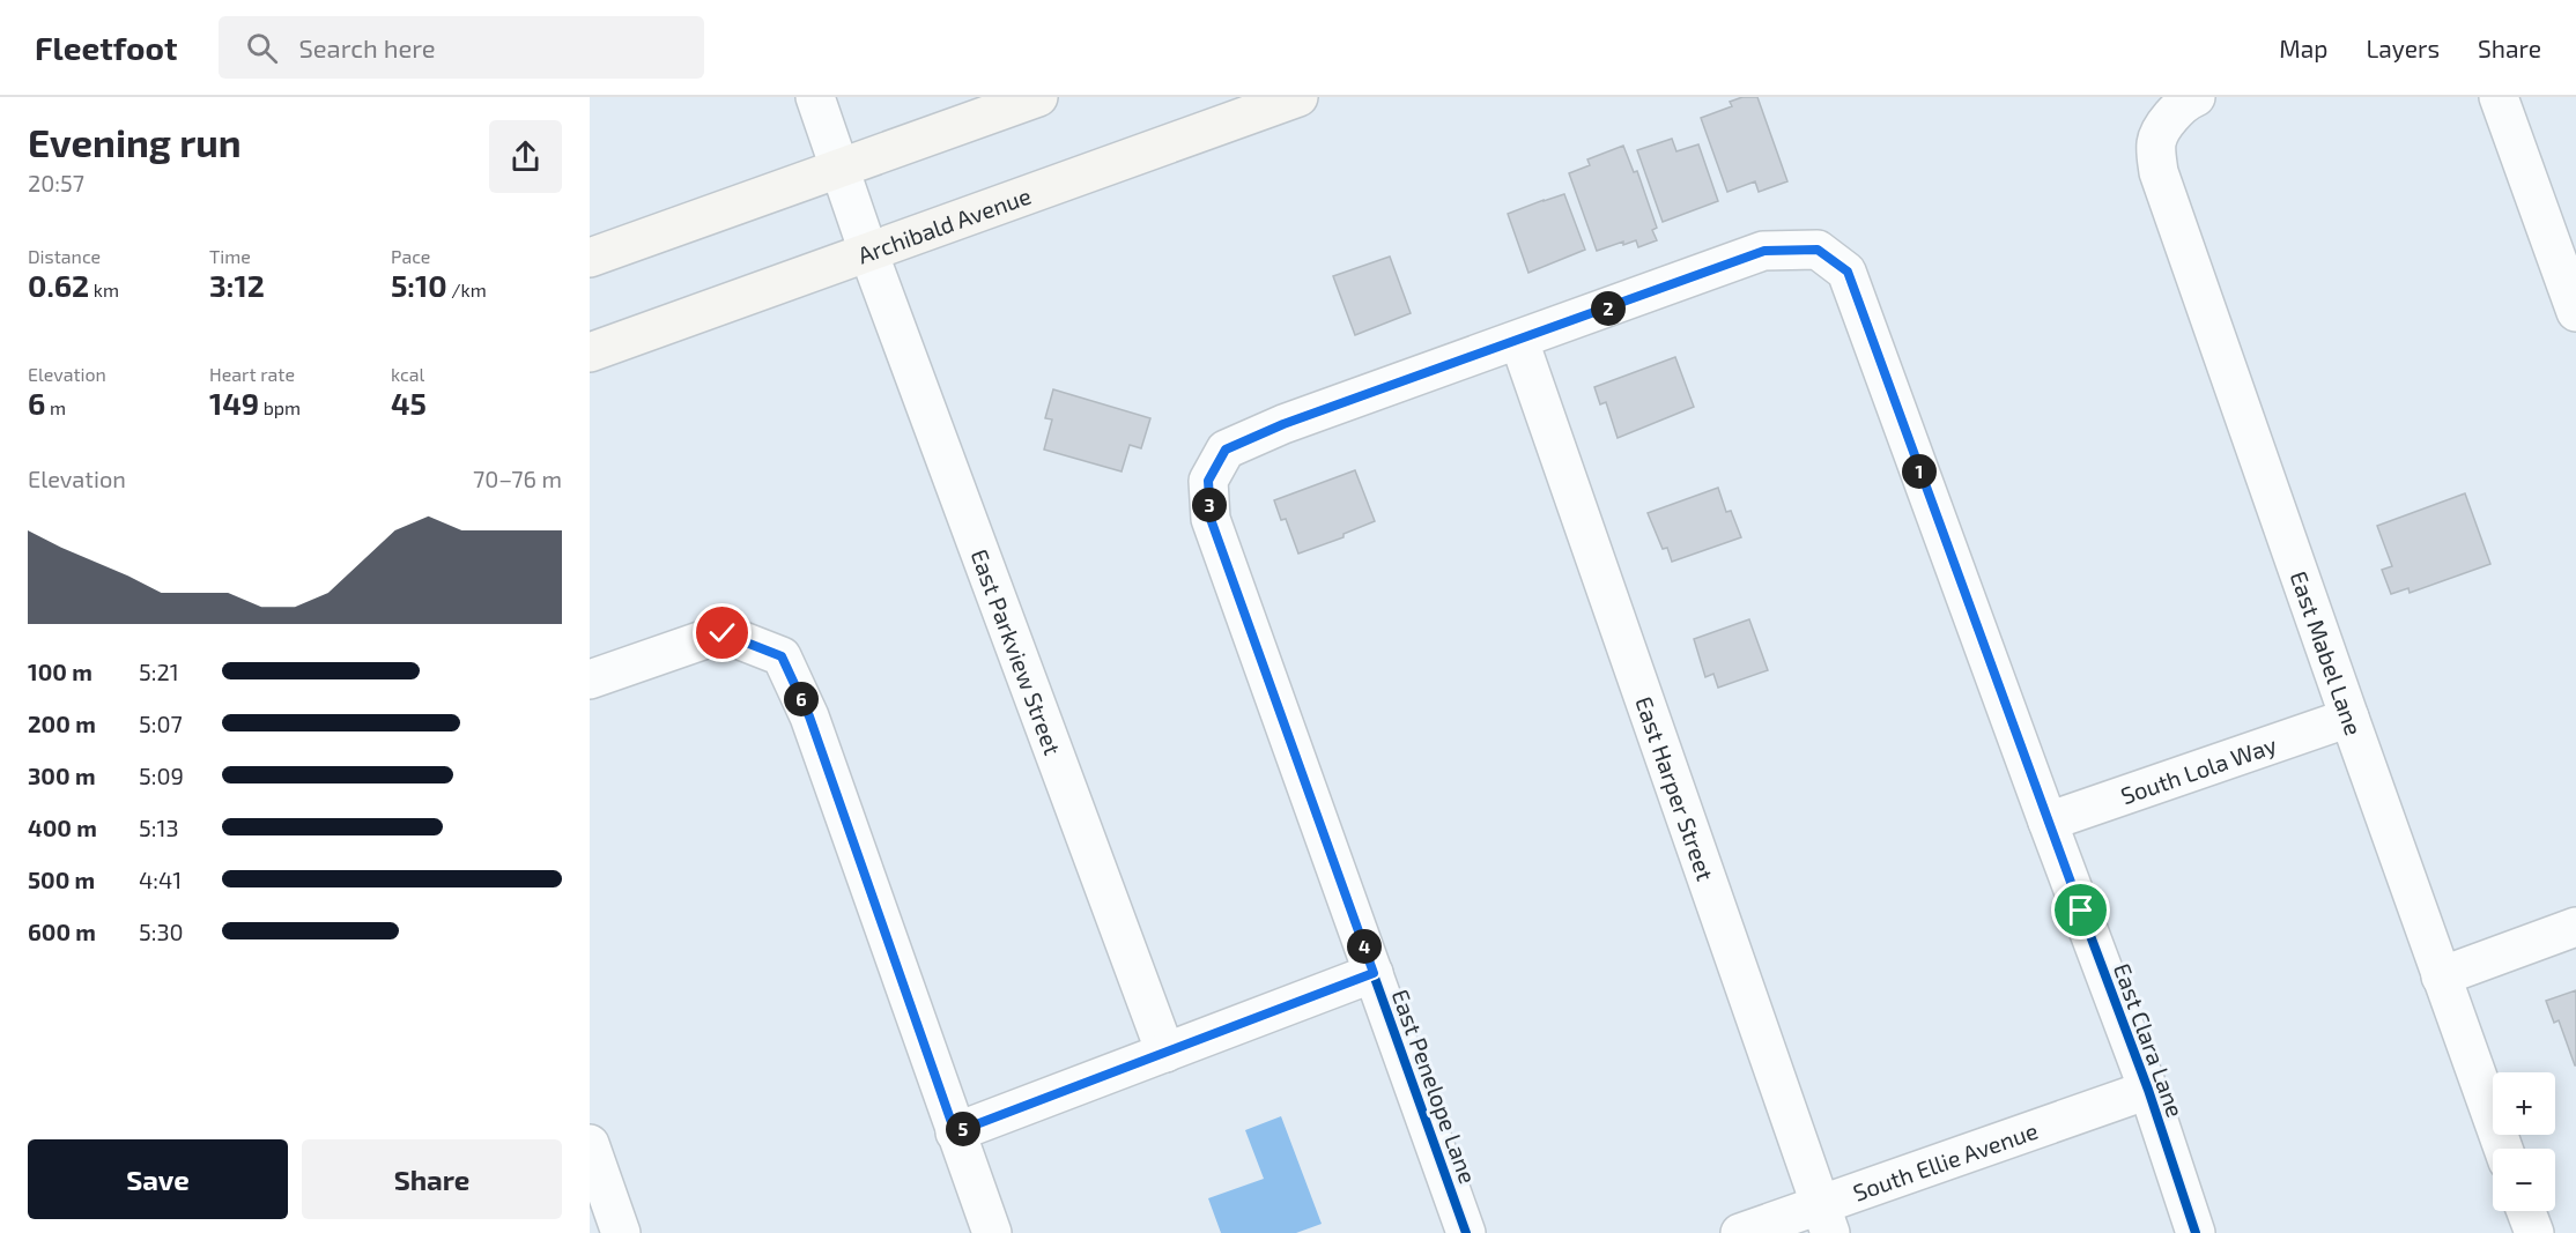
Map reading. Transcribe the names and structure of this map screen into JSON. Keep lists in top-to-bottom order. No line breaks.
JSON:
{"streets":{"main road":["Archibald Avenue"],"street":["East Parkview Street","East Mabel Lane","South Lola Way","East Harper Street","East Clara Lane","East Penelope Lane","South Ellie Avenue"]},"crossings":[["Archibald Avenue","East Parkview Street"],["East Mabel Lane","South Lola Way"],["South Lola Way","East Clara Lane"],["East Harper Street","East Clara Lane"],["East Harper Street","East Penelope Lane"],["East Harper Street","South Ellie Avenue"],["East Clara Lane","East Penelope Lane"],["East Clara Lane","South Ellie Avenue"]],"page":{"header":"Fleetfoot","search":"Search here","nav":["Map","Layers","Share"],"heading":["Evening run","20:57"],"stats":[["Distance","0.62 km"],["Time","3:12"],["Pace","5:10 /km"],["Elevation","6 m"],["Heart rate","149 bpm"],["kcal","45"]],"pins":["2","1","3","6","4","5"],"chart":["Elevation","70–76 m"],"list":[{"name":"100 m","note":"5:21"},{"name":"200 m","note":"5:07"},{"name":"300 m","note":"5:09"},{"name":"400 m","note":"5:13"},{"name":"500 m","note":"4:41"},{"name":"600 m","note":"5:30"}],"map_buttons":["+","−"],"buttons":["Save","Share"]}}
